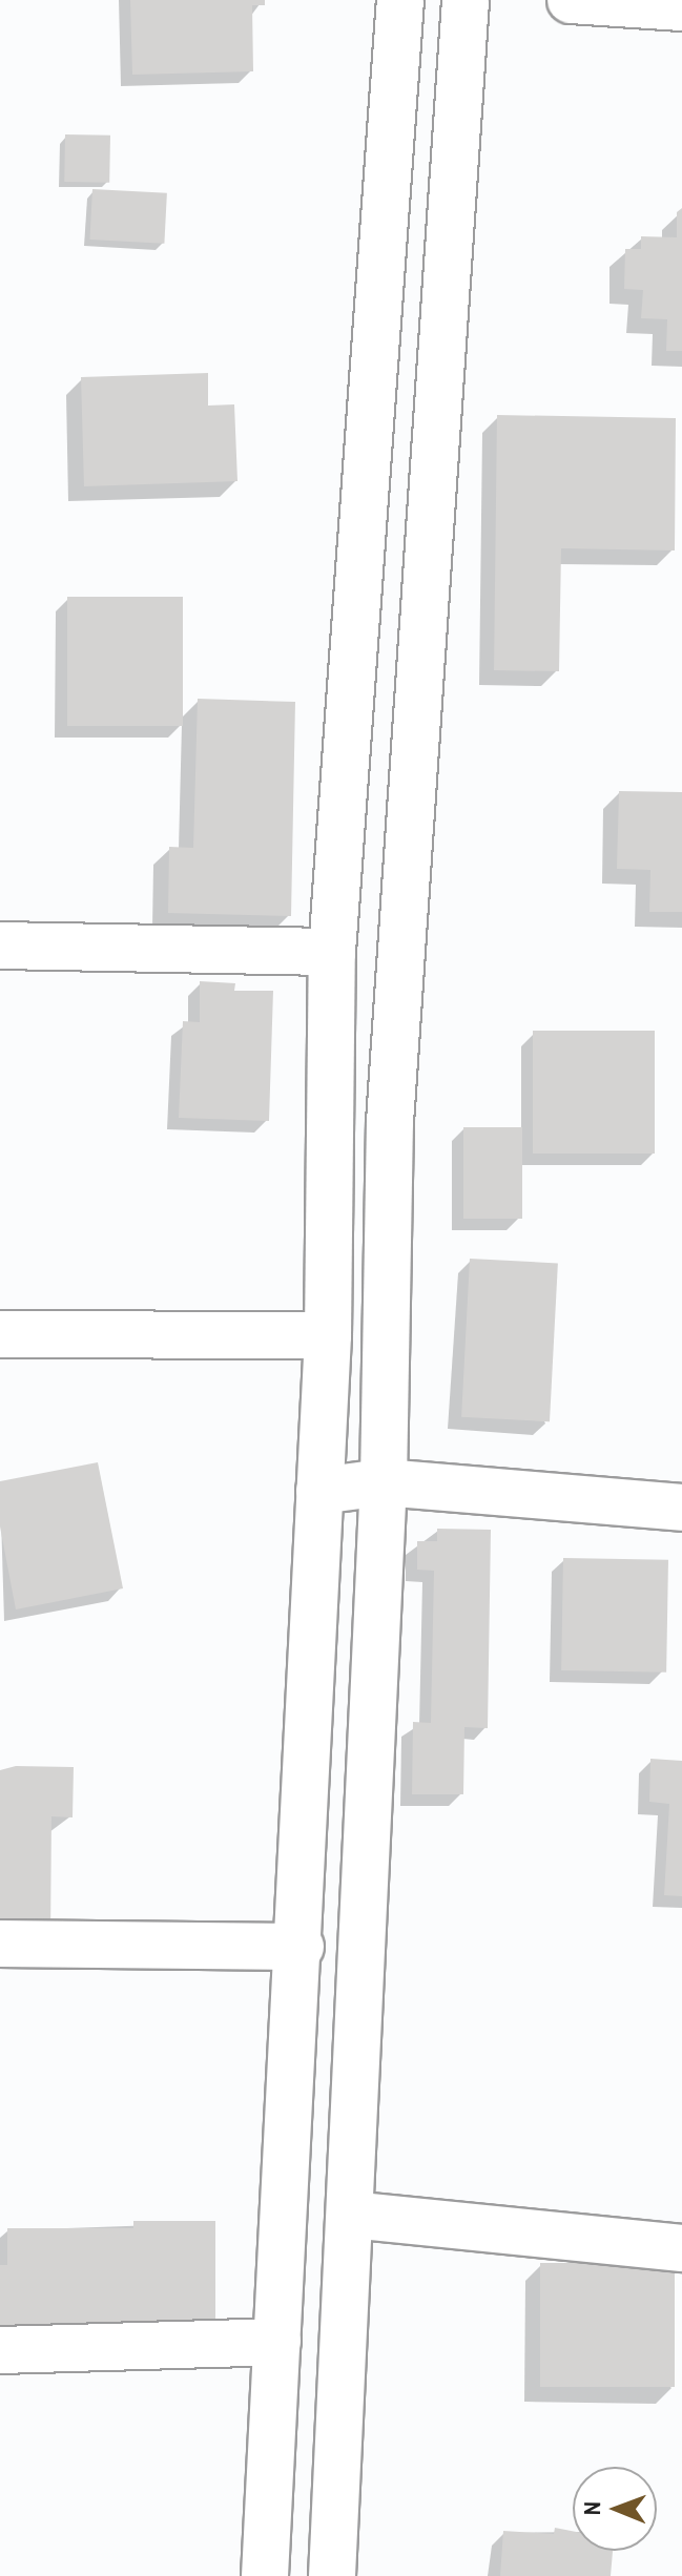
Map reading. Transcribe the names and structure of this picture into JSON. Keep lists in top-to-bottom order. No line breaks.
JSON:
{"north":"left"}
